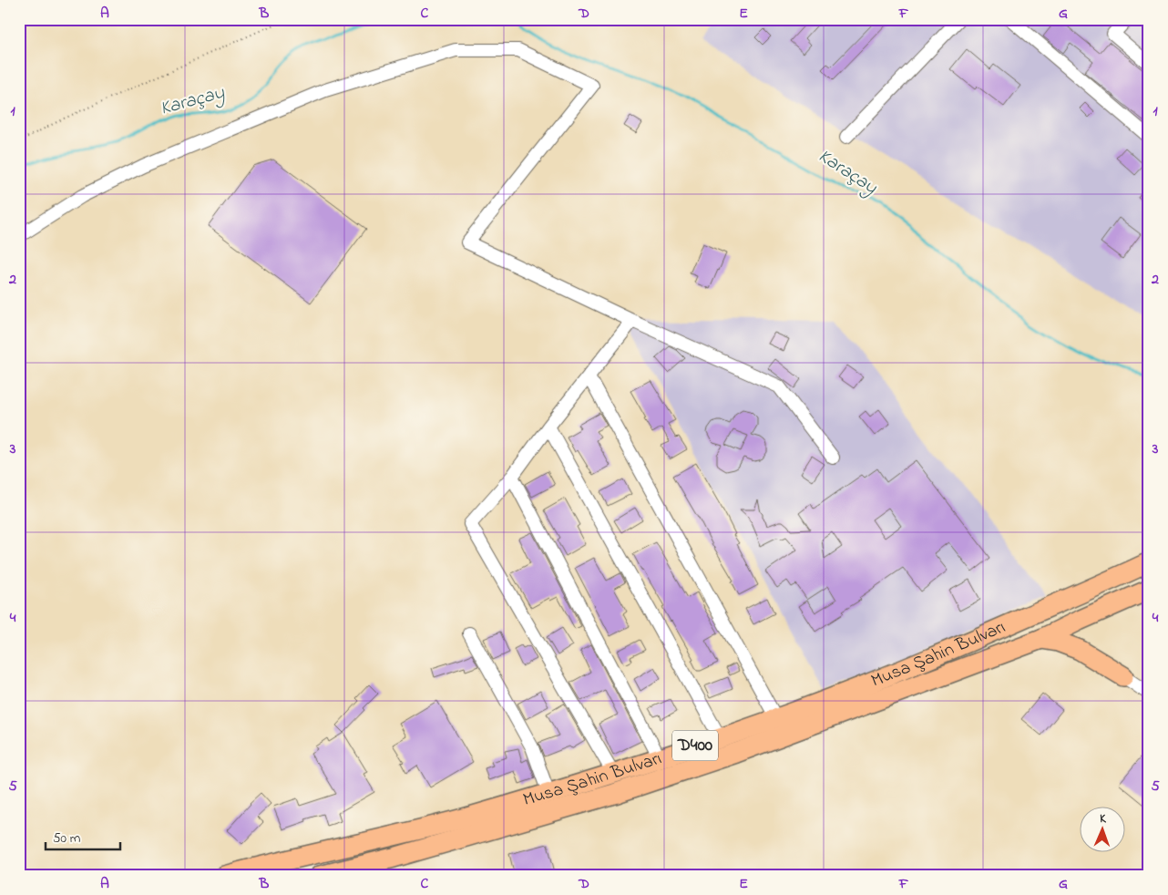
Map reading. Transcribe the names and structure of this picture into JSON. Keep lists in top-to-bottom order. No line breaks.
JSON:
{"streets":{"highway":["Musa Şahin Bulvarı","D400"]},"water":["Karaçay"],"scale_bar":"50 m","north":"top","grid":{"columns":["A","B","C","D","E","F","G"],"rows":["1","2","3","4","5"]}}
